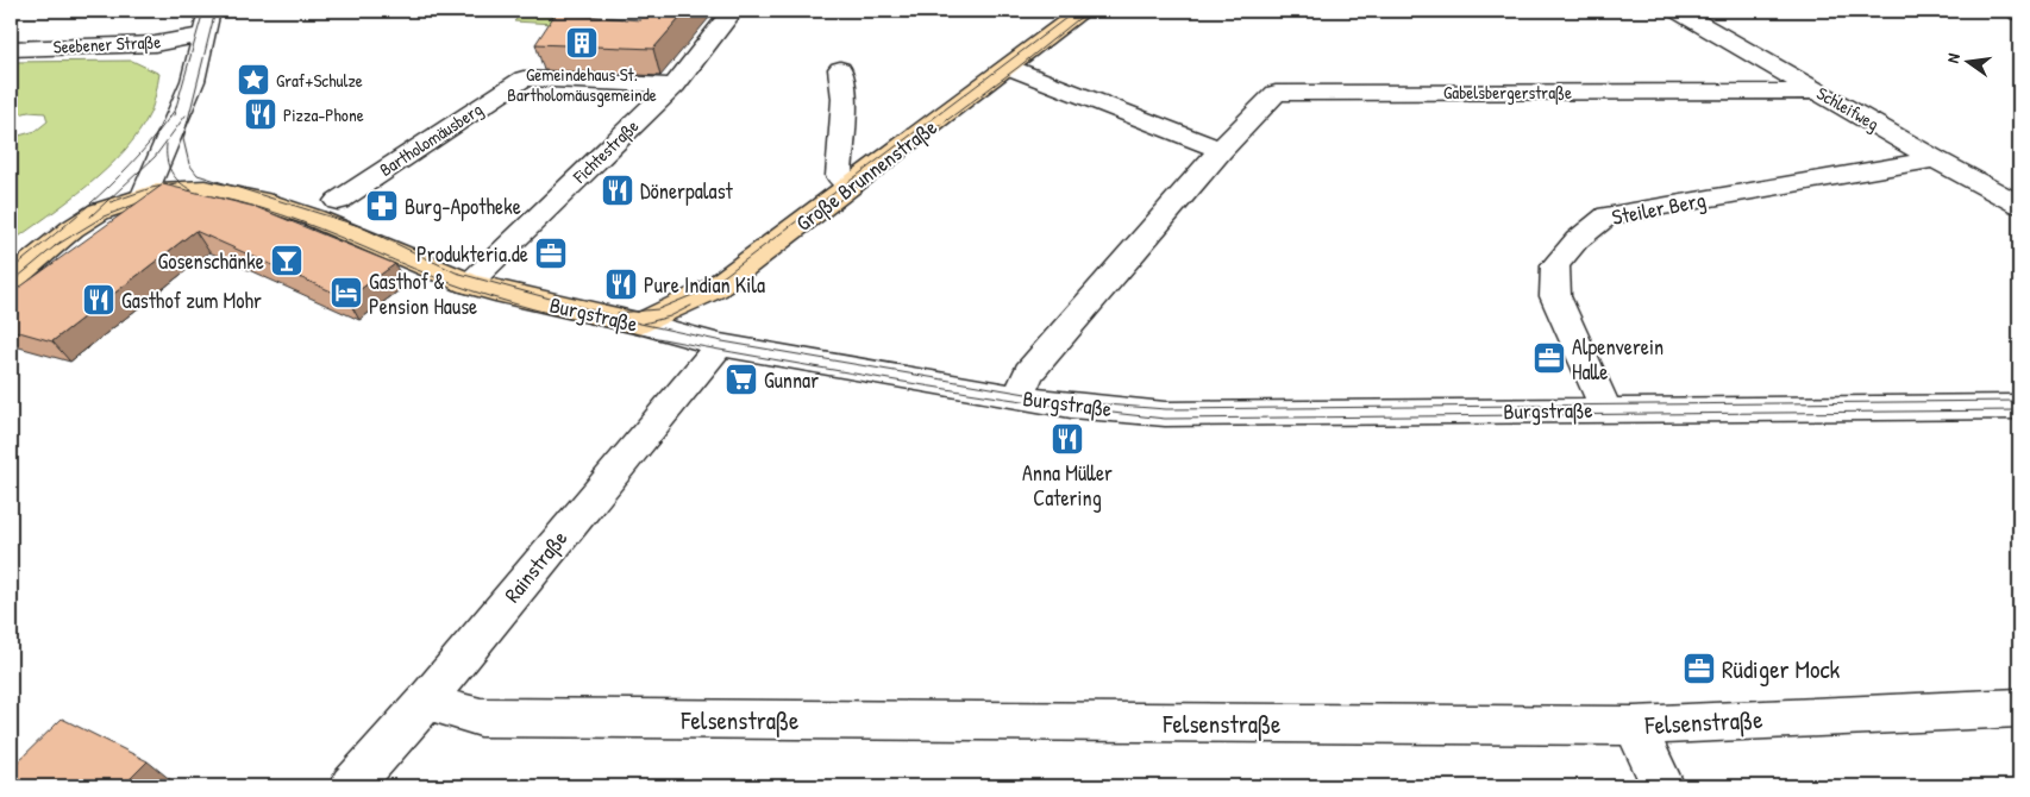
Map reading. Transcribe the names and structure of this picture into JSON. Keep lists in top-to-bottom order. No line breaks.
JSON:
{"streets":{"main road":["Große Brunnenstraße","Burgstraße"],"street":["Seebener Straße","Gabelsbergerstraße","Schleifweg","Bartholomäusberg","Fichtestraße","Steiler Berg","Rainstraße","Felsenstraße"]},"crossings":[["Gabelsbergerstraße","Schleifweg"],["Gabelsbergerstraße","Burgstraße"],["Schleifweg","Steiler Berg"],["Bartholomäusberg","Fichtestraße"],["Fichtestraße","Burgstraße"],["Große Brunnenstraße","Burgstraße"],["Steiler Berg","Burgstraße"],["Burgstraße","Rainstraße"],["Rainstraße","Felsenstraße"]],"places":{"building":["Gemeindehaus St. Bartholomäusgemeinde"],"place":["Graf+Schulze"],"restaurant":["Pizza-Phone","Dönerpalast","Pure Indian Kila","Gasthof zum Mohr","Anna Müller Catering"],"pharmacy":["Burg-Apotheke"],"office":["Produkteria.de","Alpenverein Halle","Rüdiger Mock"],"bar":["Gosenschänke"],"hotel":["Gasthof & Pension Hause"],"supermarket":["Gunnar"]},"north":"left"}
